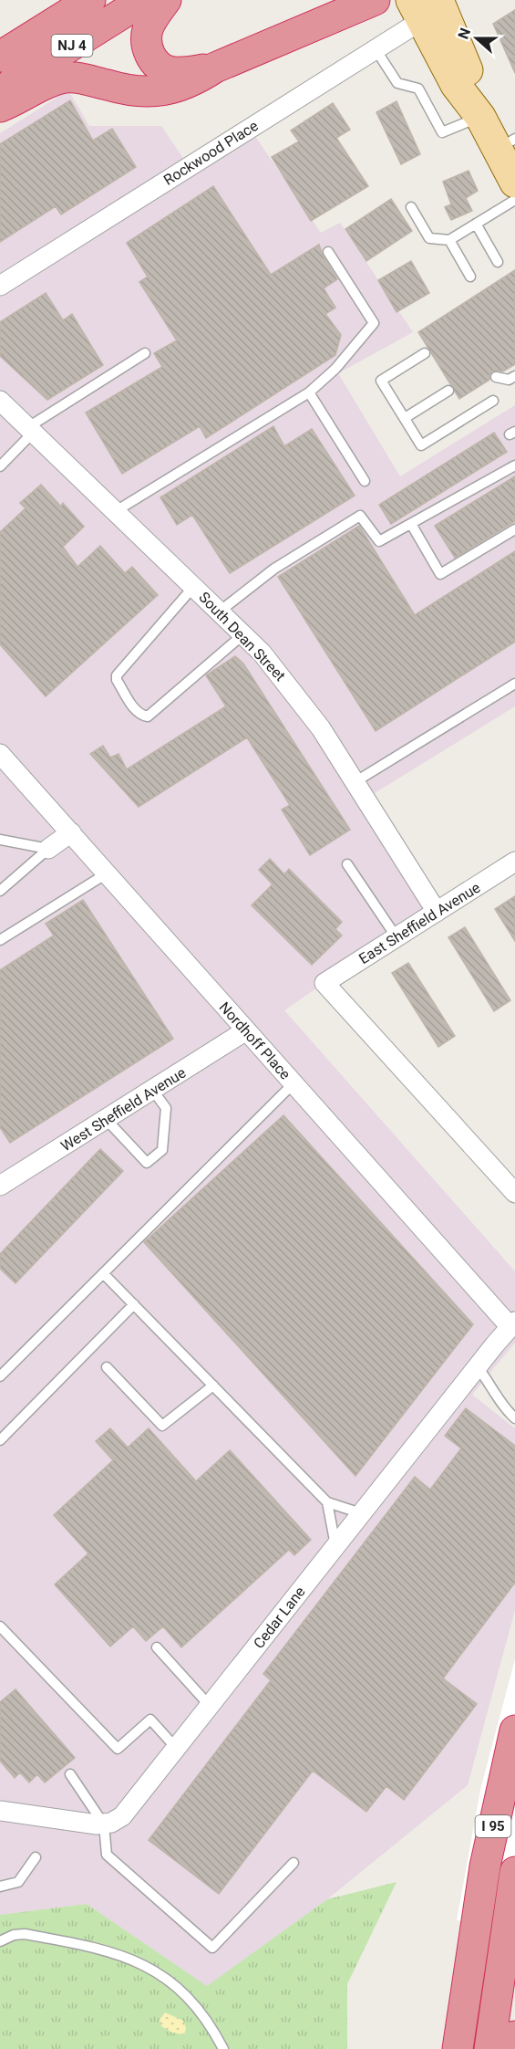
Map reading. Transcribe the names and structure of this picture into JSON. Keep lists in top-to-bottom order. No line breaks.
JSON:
{"streets":{"highway":["NJ 4","I 95"],"street":["Rockwood Place","South Dean Street","East Sheffield Avenue","Nordhoff Place","West Sheffield Avenue","Cedar Lane"]},"crossings":[["South Dean Street","East Sheffield Avenue"],["Nordhoff Place","West Sheffield Avenue"],["Nordhoff Place","Cedar Lane"]],"north":"left"}
